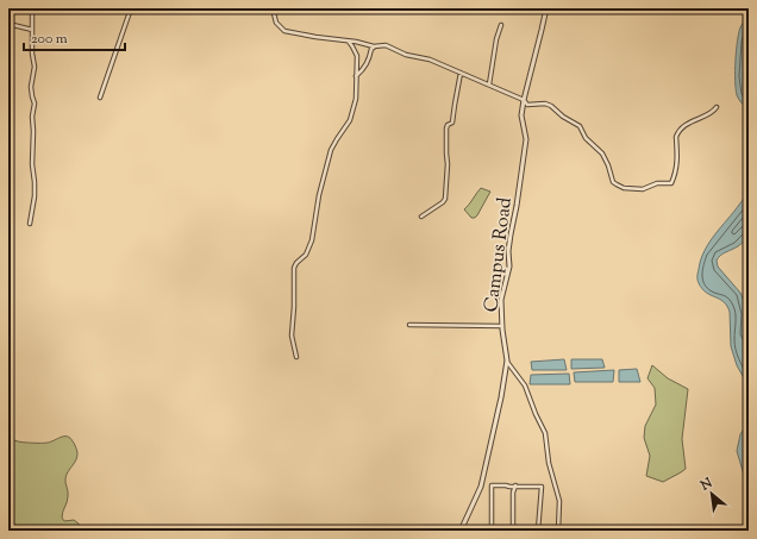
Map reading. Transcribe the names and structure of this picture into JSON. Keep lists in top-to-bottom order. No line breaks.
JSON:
{"streets":{"street":["Campus Road"]},"scale_bar":"200 m","north":"top left"}
